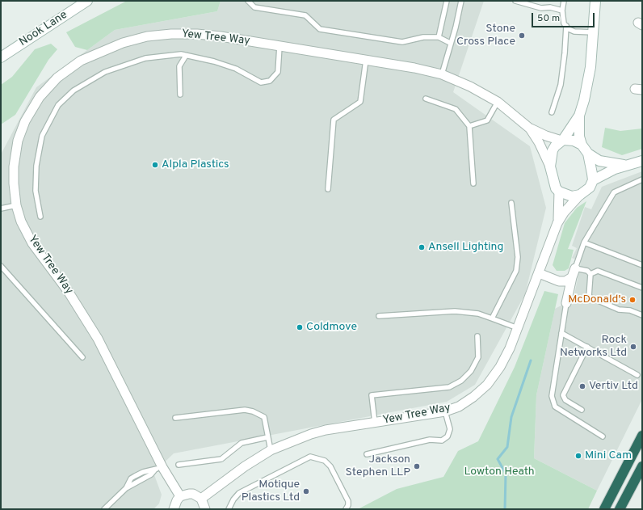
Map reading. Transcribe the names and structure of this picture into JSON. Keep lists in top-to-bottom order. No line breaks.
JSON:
{"streets":{"street":["Nook Lane","Yew Tree Way"]},"parks":["Lowton Heath"],"places":["Stone Cross Place","Alpla Plastics","Ansell Lighting","McDonald's","Coldmove","Rock Networks Ltd","Vertiv Ltd","Mini Cam","Jackson Stephen LLP","Motique Plastics Ltd"],"scale_bar":"50 m"}
